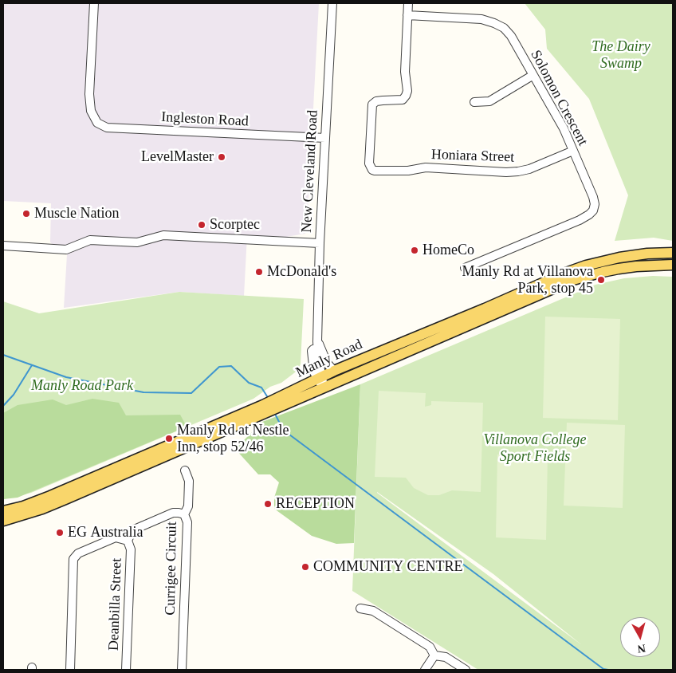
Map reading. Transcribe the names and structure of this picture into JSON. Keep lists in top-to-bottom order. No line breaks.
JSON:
{"streets":{"main road":["Manly Road"],"street":["Solomon Crescent","Ingleston Road","Honiara Street","New Cleveland Road","Currigee Circuit","Deanbilla Street"]},"crossings":[["Solomon Crescent","Honiara Street"],["Ingleston Road","New Cleveland Road"],["New Cleveland Road","Manly Road"],["Currigee Circuit","Deanbilla Street"]],"parks":["The Dairy Swamp","Manly Road Park","Villanova College Sport Fields"],"places":["LevelMaster","Muscle Nation","Scorptec","HomeCo","McDonald's","Manly Rd at Villanova Park, stop 45","Manly Rd at Nestle Inn, stop 52/46","RECEPTION","EG Australia","COMMUNITY CENTRE"],"north":"bottom"}
